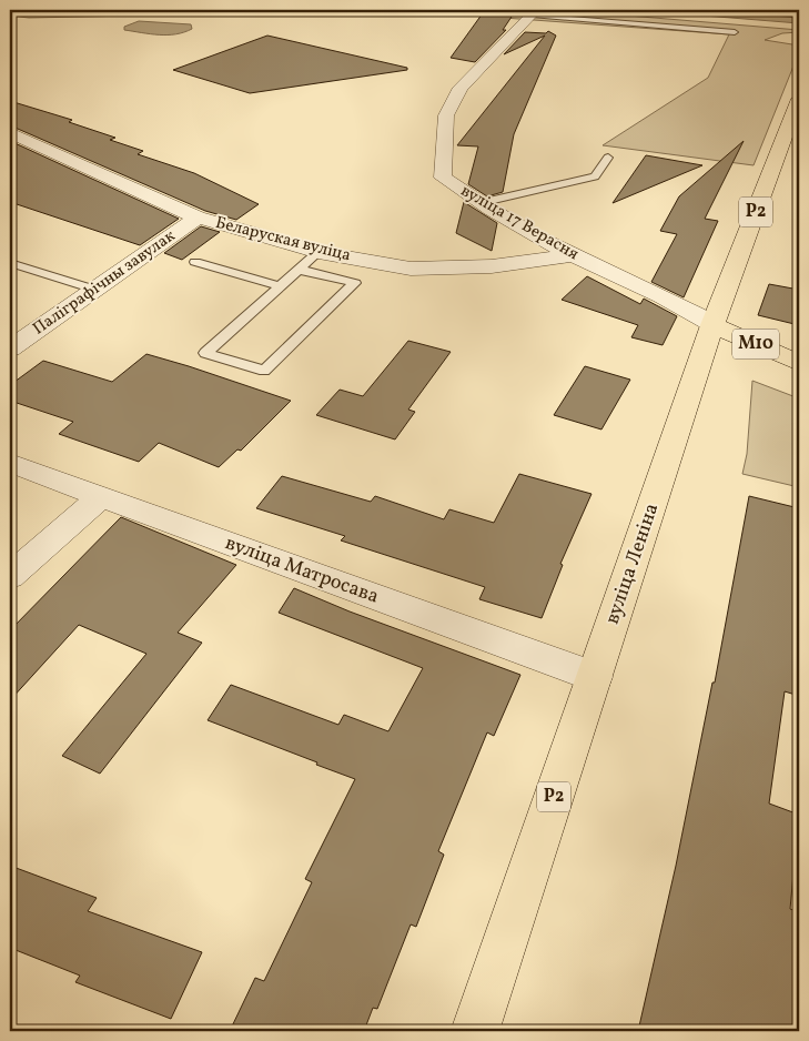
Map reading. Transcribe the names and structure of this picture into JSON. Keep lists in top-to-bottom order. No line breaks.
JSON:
{"streets":{"main road":["Р2","М10","вуліца Леніна"],"street":["вуліца 17 Верасня","Беларуская вуліца","Паліграфічны завулак","вуліца Матросава"]},"crossings":[["вуліца 17 Верасня","Беларуская вуліца"],["вуліца 17 Верасня","М10"],["вуліца 17 Верасня","вуліца Леніна"],["Беларуская вуліца","Паліграфічны завулак"],["М10","вуліца Леніна"],["вуліца Леніна","вуліца Матросава"]]}
